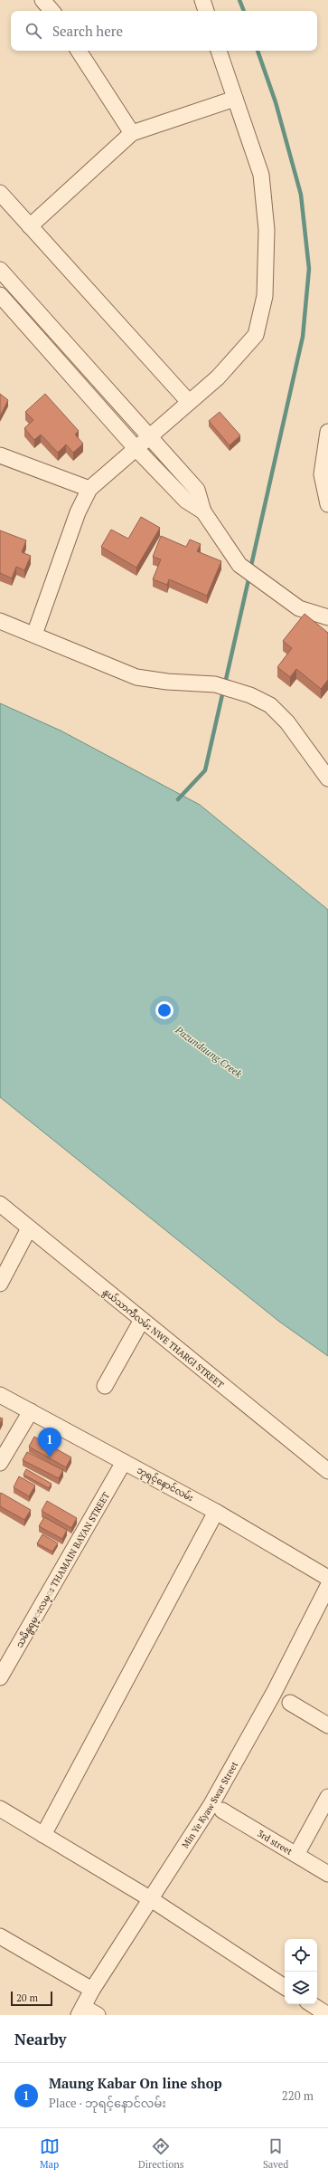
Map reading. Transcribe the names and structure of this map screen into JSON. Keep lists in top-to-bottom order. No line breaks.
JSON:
{"streets":{"street":["နွယ်သာကီလမ်း NWE THARGI STREET","ဘုရင့်နောင်လမ်း","သမိန္ဗရမ္းလမ္း THAMAIN BAYAN STREET","Min Ye Kyaw Swar Street","3rd street"]},"crossings":[["ဘုရင့်နောင်လမ်း","သမိန္ဗရမ္းလမ္း THAMAIN BAYAN STREET"]],"water":["Pazundaung Creek"],"scale_bar":"20 m","page":{"search":"Search here","pins":"1","scale":"20 m","heading":"Nearby","list":[{"mark":"1","name":"Maung Kabar On line shop","note":"Place · ဘုရင့်နောင်လမ်း","value":"220 m"}],"nav":["Map","Directions","Saved"]}}
